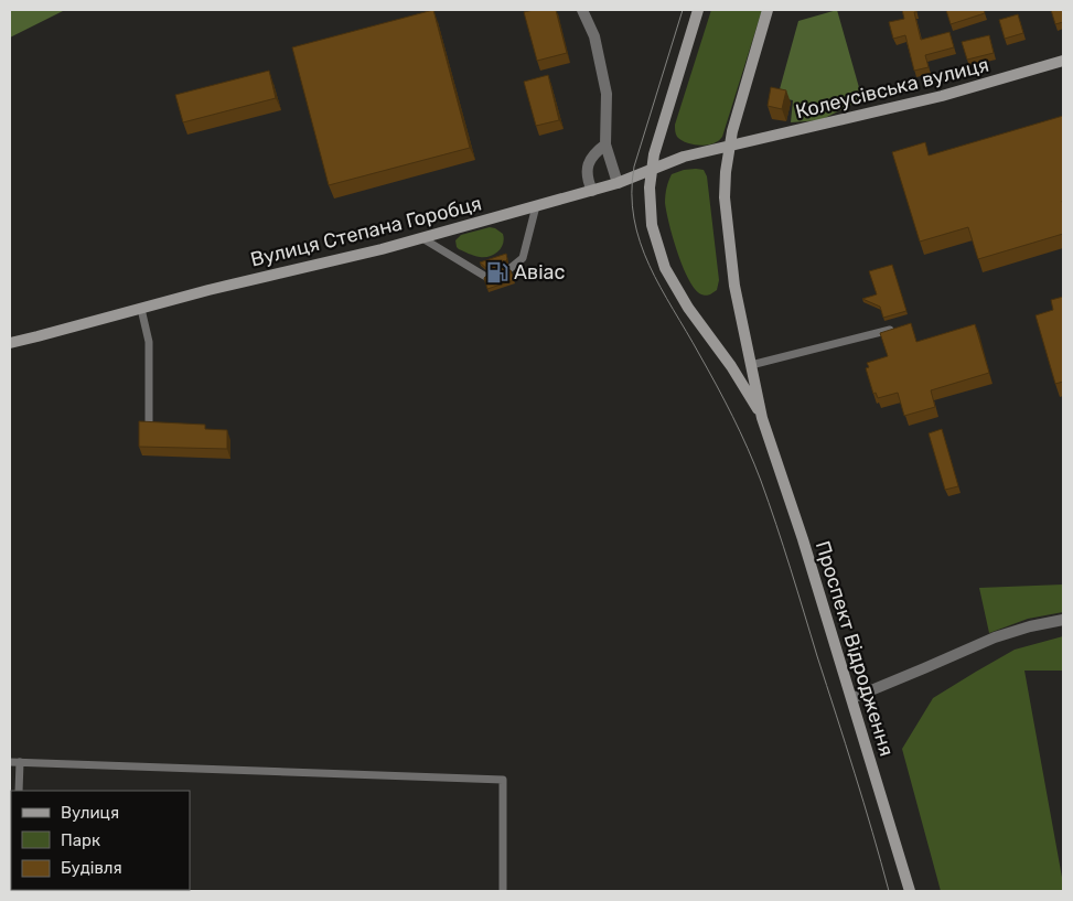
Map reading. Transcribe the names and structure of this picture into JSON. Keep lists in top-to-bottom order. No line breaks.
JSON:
{"streets":{"street":["Колеусівська вулиця","Вулиця Степана Горобця","Проспект Відродження"]},"crossings":[["Колеусівська вулиця","Вулиця Степана Горобця"],["Колеусівська вулиця","Проспект Відродження"],["Вулиця Степана Горобця","Проспект Відродження"]],"places":{"fuel station":["Авіас"]},"legend":["Вулиця","Парк","Будівля"]}
